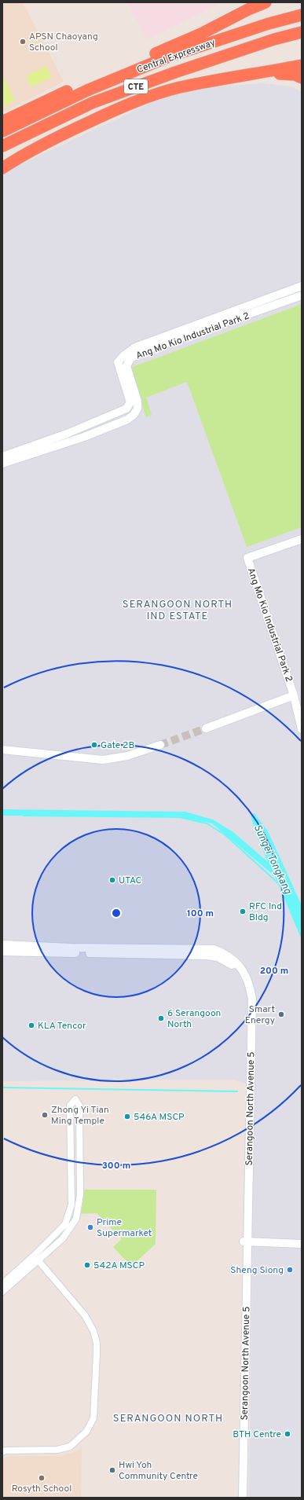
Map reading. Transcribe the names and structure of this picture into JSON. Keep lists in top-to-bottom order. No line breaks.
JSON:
{"streets":{"highway":["Central Expressway","CTE"],"street":["Ang Mo Kio Industrial Park 2","Serangoon North Avenue 5"]},"districts":["SERANGOON NORTH IND ESTATE","SERANGOON NORTH"],"water":["Sungei Tongkang"],"places":["APSN Chaoyang School","Gate 2B","UTAC","RFC Ind Bldg","Smart Energy","6 Serangoon North","KLA Tencor","Zhong Yi Tian Ming Temple","546A MSCP","Prime Supermarket","542A MSCP","Sheng Siong","BTH Centre","Hwi Yoh Community Centre","Rosyth School"],"rings":["100 m","200 m","300 m"]}
